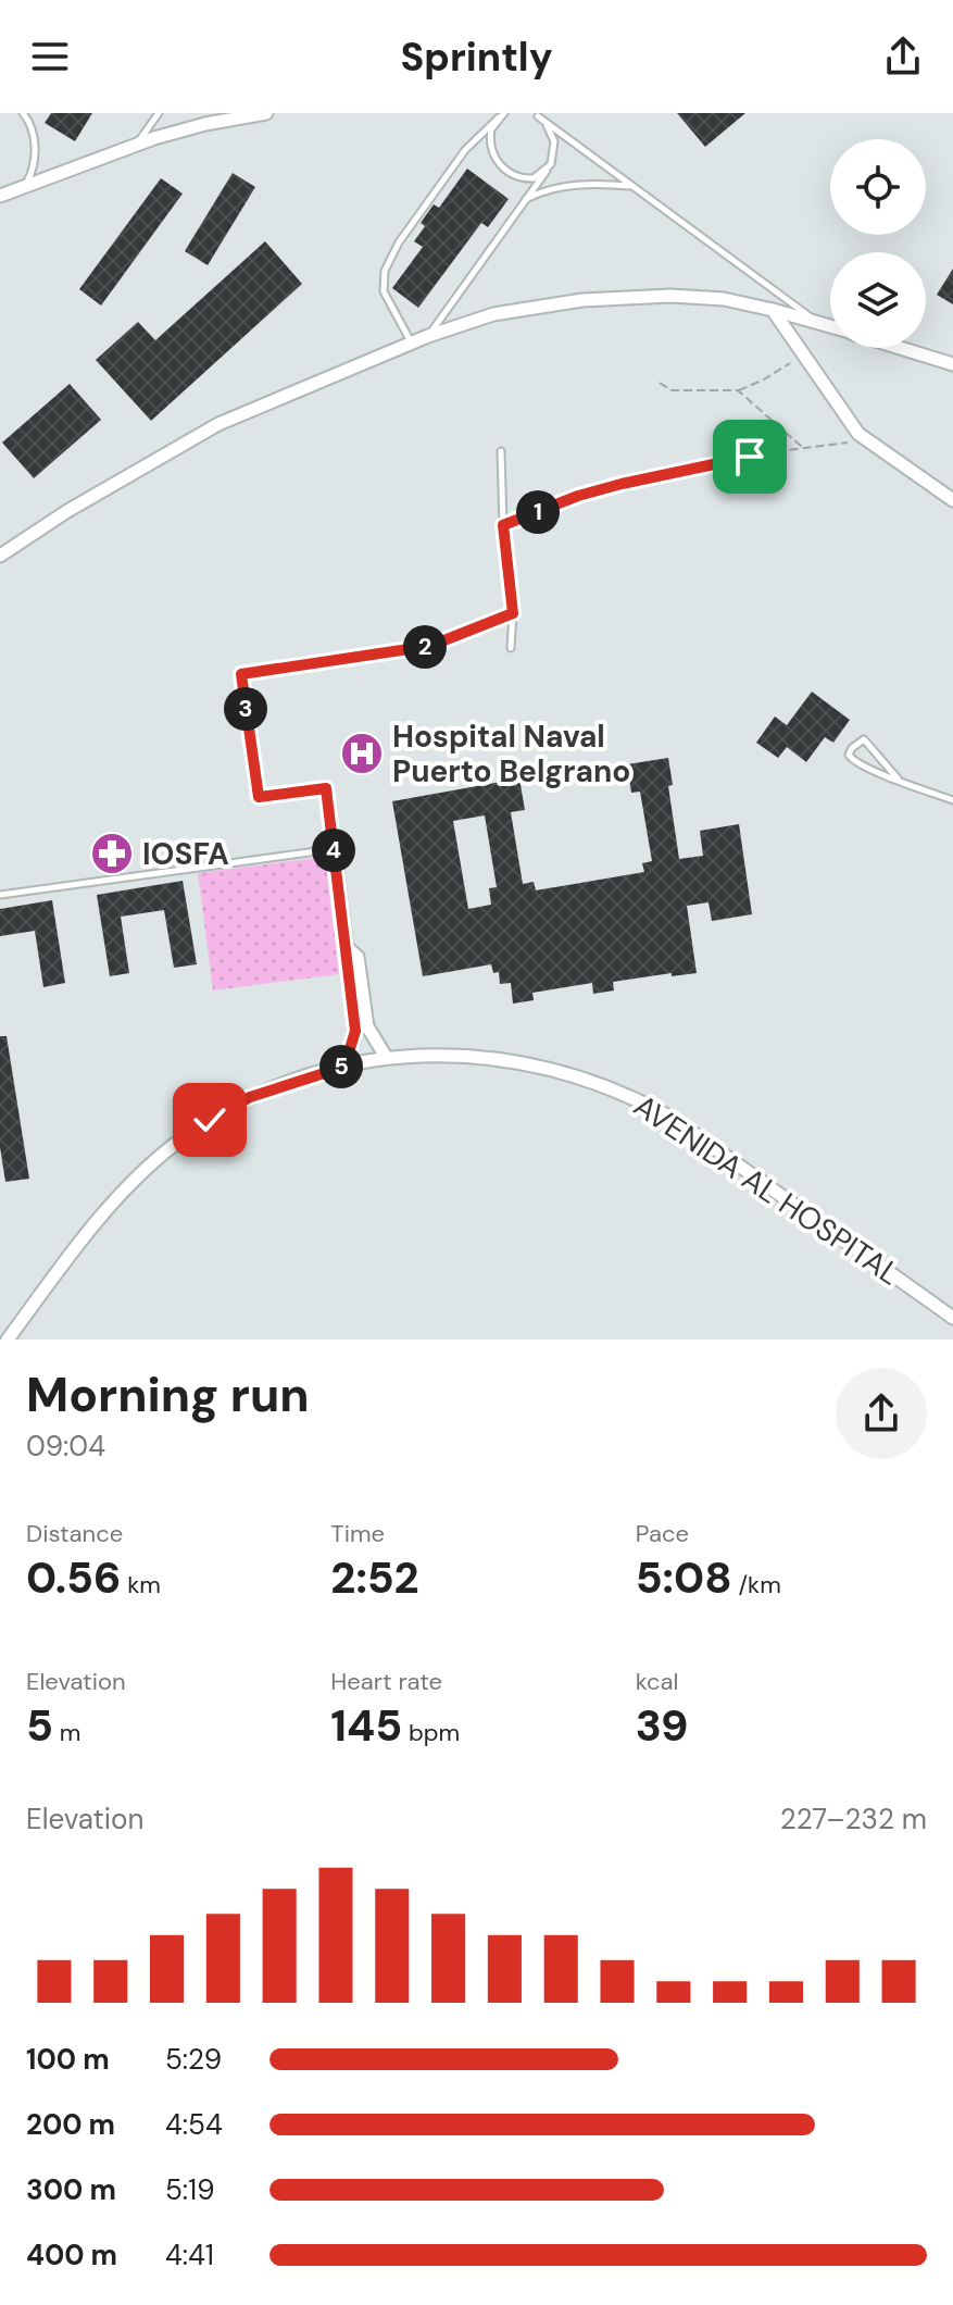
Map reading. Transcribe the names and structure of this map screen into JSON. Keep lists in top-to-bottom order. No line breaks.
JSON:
{"streets":{"street":["AVENIDA AL HOSPITAL"]},"places":{"hospital":["Hospital Naval Puerto Belgrano"],"pharmacy":["IOSFA"]},"page":{"header":"Sprintly","pins":["1","2","3","4","5"],"heading":["Morning run","09:04"],"stats":[["Distance","0.56 km"],["Time","2:52"],["Pace","5:08 /km"],["Elevation","5 m"],["Heart rate","145 bpm"],["kcal","39"]],"chart":["Elevation","227–232 m"],"list":[{"name":"100 m","note":"5:29"},{"name":"200 m","note":"4:54"},{"name":"300 m","note":"5:19"},{"name":"400 m","note":"4:41"}]}}
